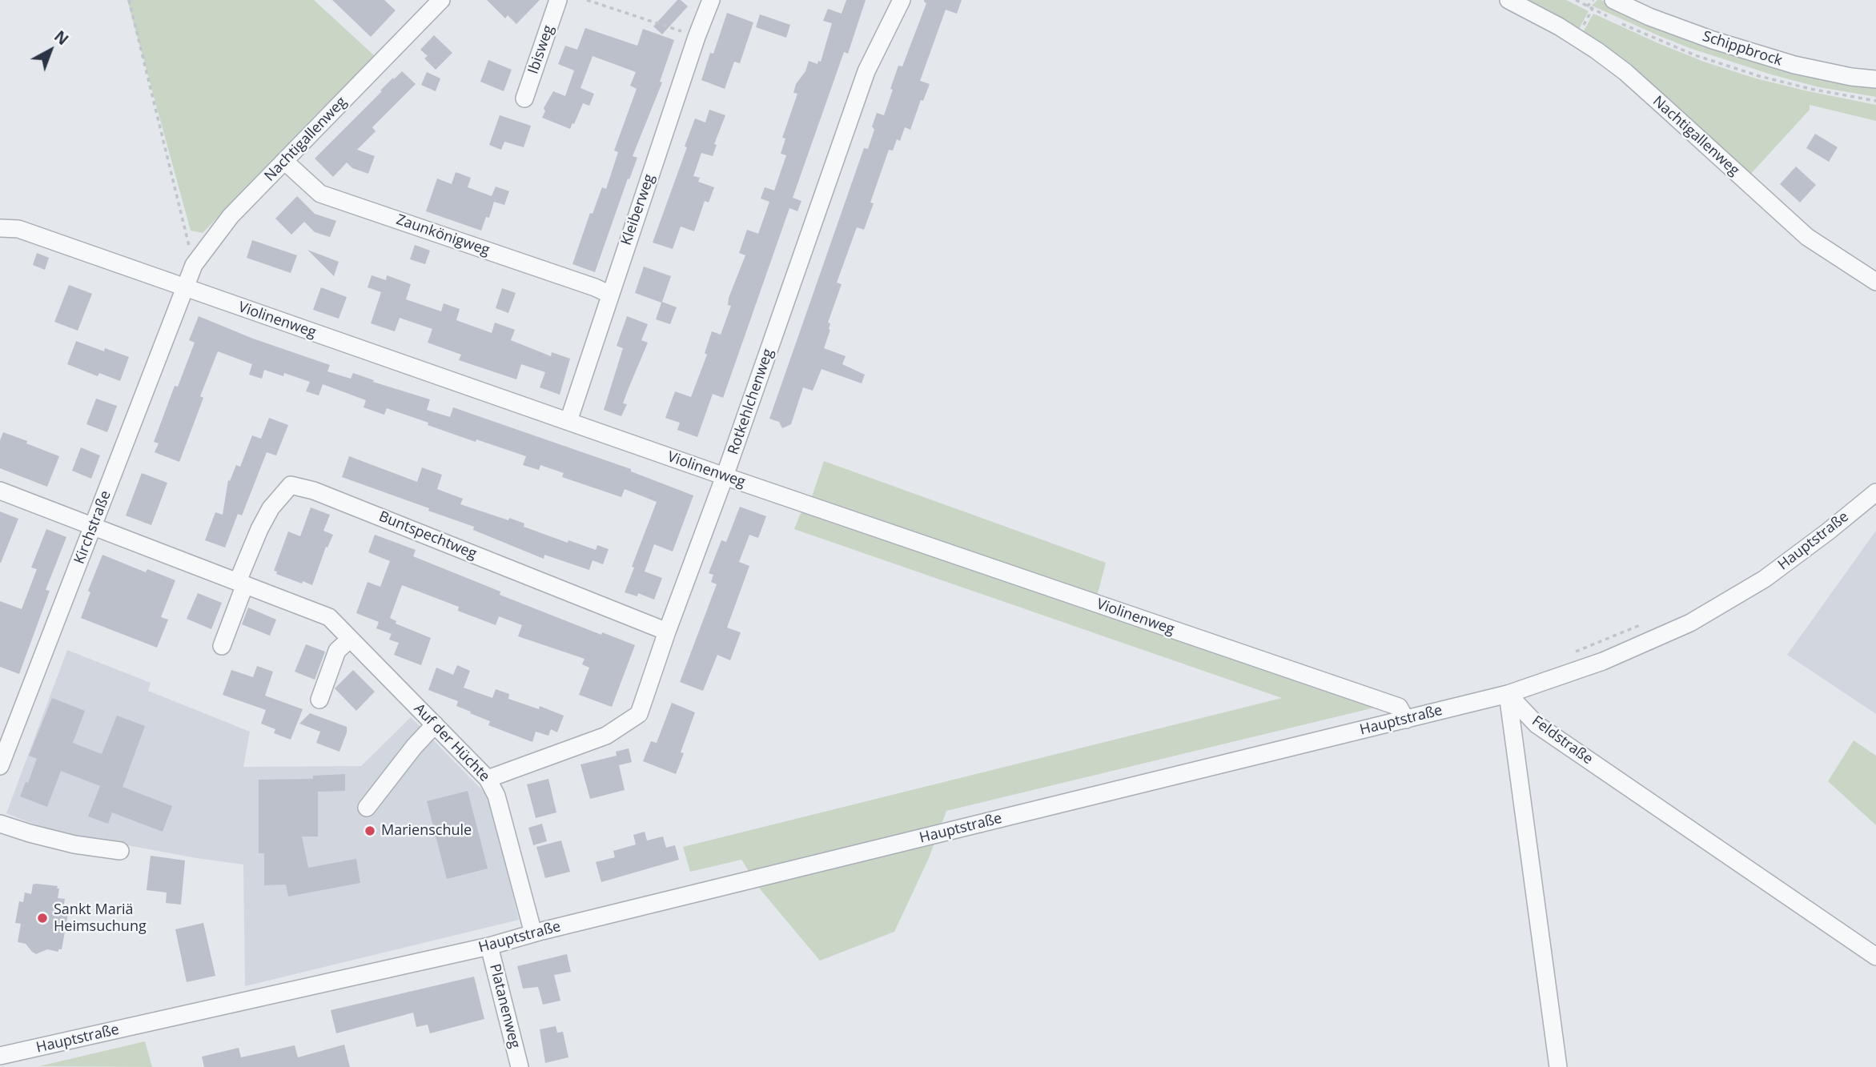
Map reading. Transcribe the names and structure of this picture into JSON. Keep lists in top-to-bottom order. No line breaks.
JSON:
{"streets":{"street":["Schippbrock","Ibisweg","Nachtigallenweg","Kleiberweg","Zaunkönigweg","Violinenweg","Rotkehlchenweg","Kirchstraße","Buntspechtweg","Hauptstraße","Feldstraße","Auf der Hüchte","Platanenweg"]},"crossings":[["Nachtigallenweg","Zaunkönigweg"],["Nachtigallenweg","Violinenweg"],["Nachtigallenweg","Kirchstraße"],["Kleiberweg","Zaunkönigweg"],["Kleiberweg","Violinenweg"],["Violinenweg","Rotkehlchenweg"],["Violinenweg","Kirchstraße"],["Violinenweg","Hauptstraße"],["Rotkehlchenweg","Buntspechtweg"],["Rotkehlchenweg","Auf der Hüchte"],["Kirchstraße","Auf der Hüchte"],["Buntspechtweg","Auf der Hüchte"],["Hauptstraße","Feldstraße"],["Hauptstraße","Auf der Hüchte"],["Hauptstraße","Platanenweg"]],"places":["Marienschule","Sankt Mariä Heimsuchung"],"north":"top right"}
